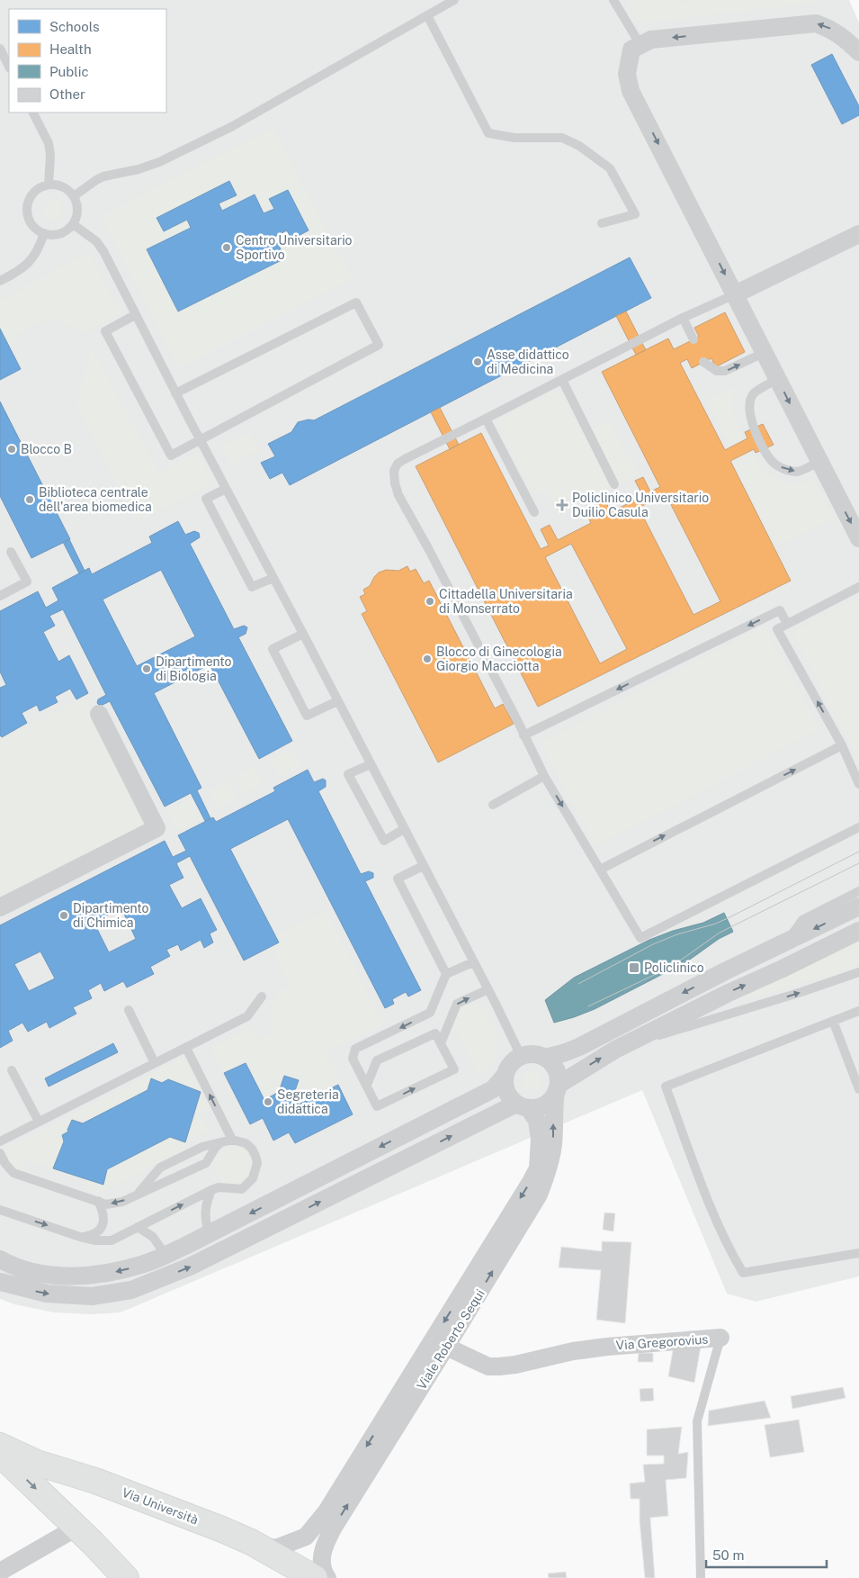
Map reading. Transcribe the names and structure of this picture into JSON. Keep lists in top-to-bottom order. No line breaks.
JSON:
{"streets":{"main road":["Via Università"],"street":["Viale Roberto Sequi","Via Gregorovius"]},"crossings":[["Viale Roberto Sequi","Via Gregorovius"],["Viale Roberto Sequi","Via Università"]],"places":{"other":["Centro Universitario Sportivo","Asse didattico di Medicina","Blocco B","Biblioteca centrale dell'area biomedica","Cittadella Universitaria di Monserrato","Blocco di Ginecologia Giorgio Macciotta","Dipartimento di Biologia","Dipartimento di Chimica","Segreteria didattica"],"health":["Policlinico Universitario Duilio Casula"],"transit":["Policlinico"]},"legend":["Schools","Health","Public","Other"],"scale_bar":"50 m"}
